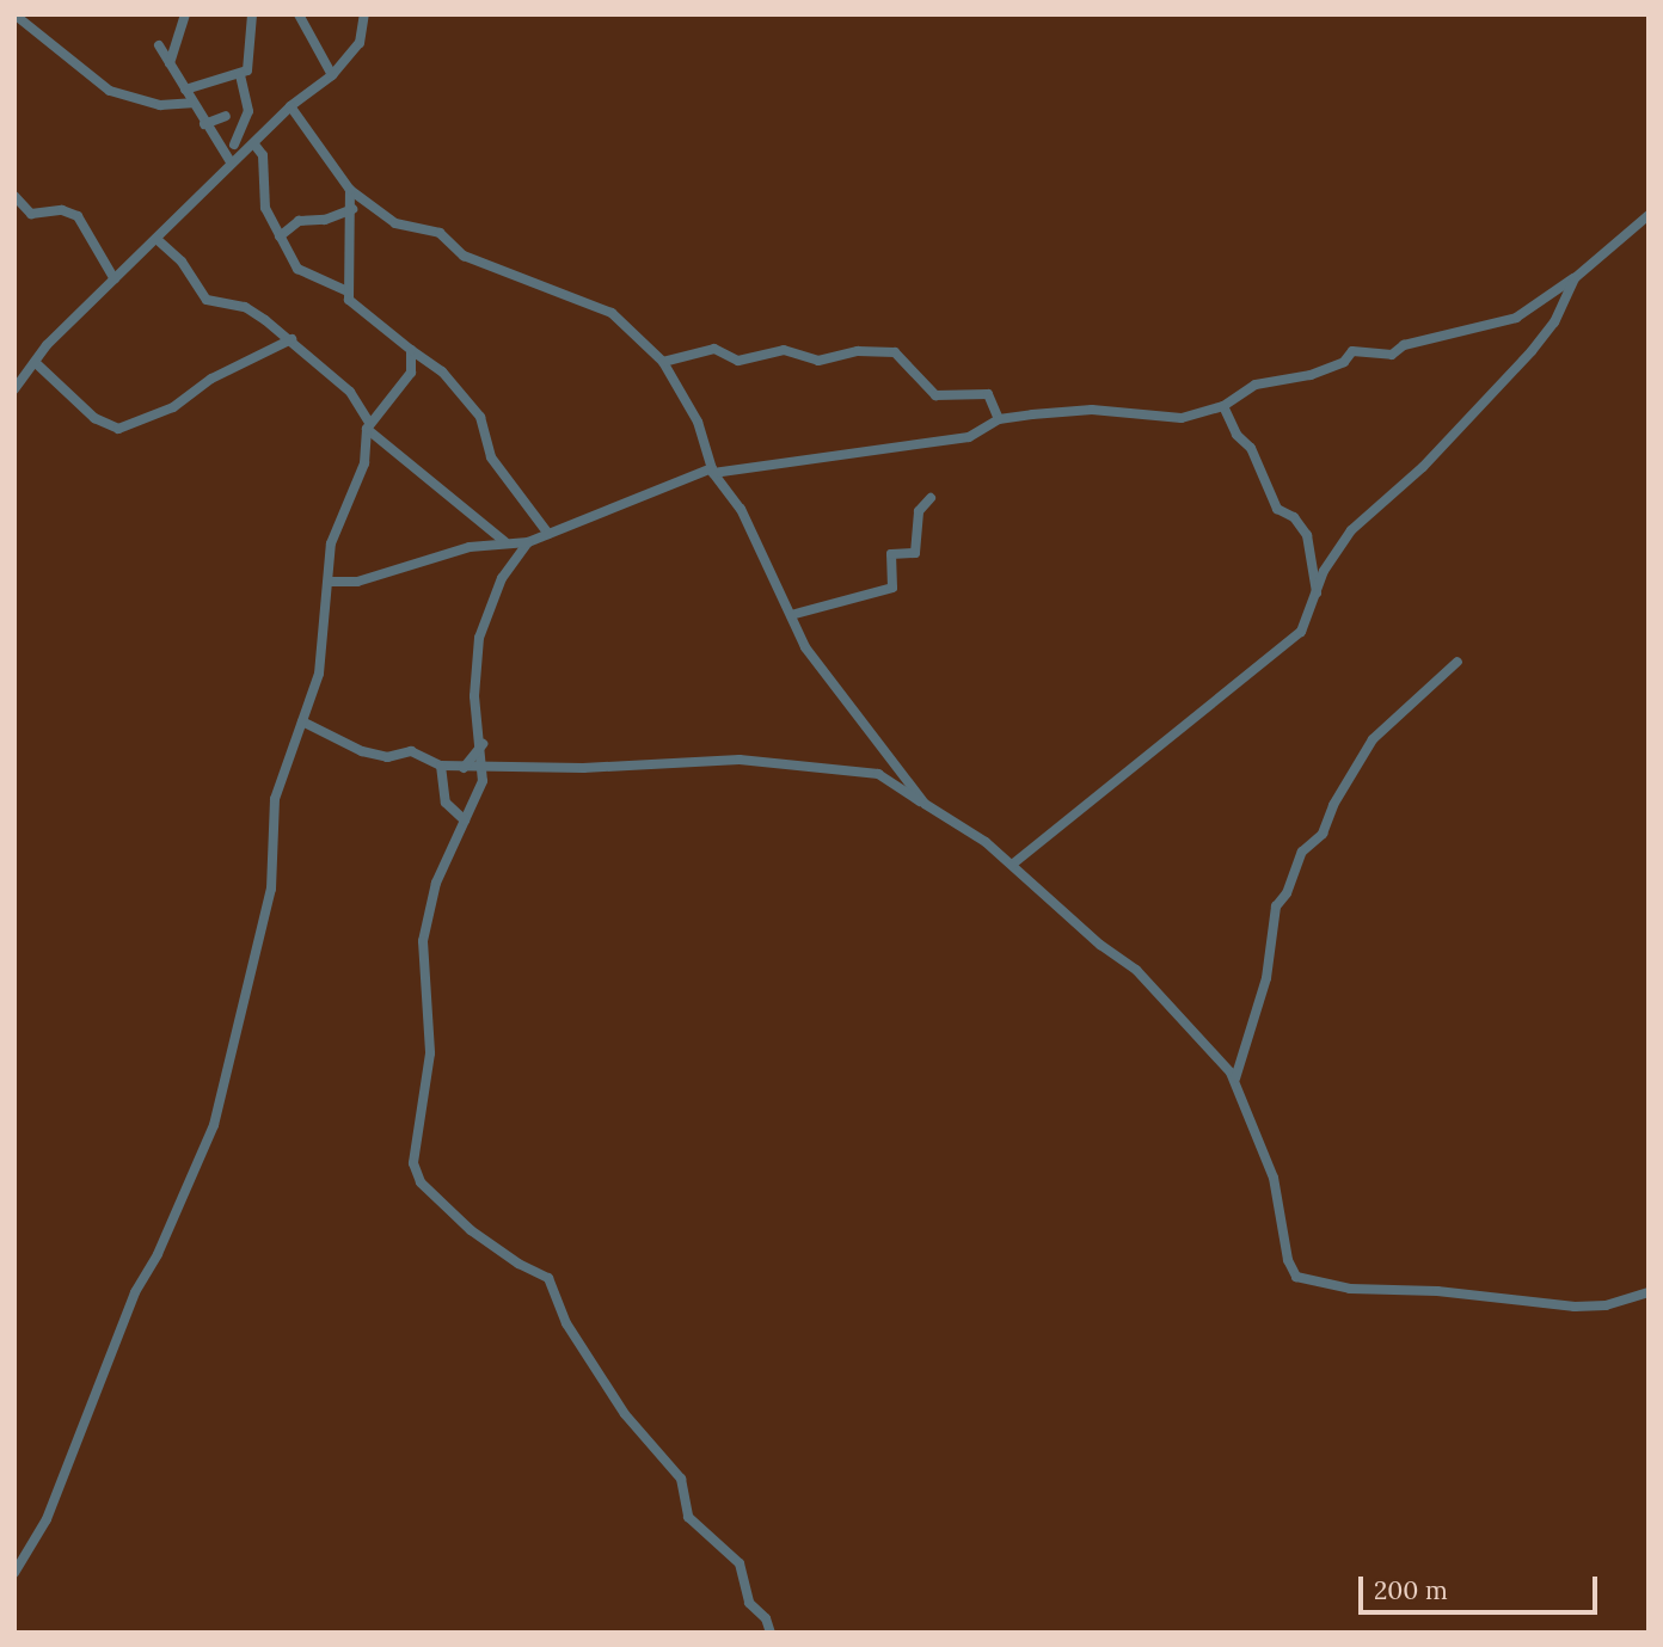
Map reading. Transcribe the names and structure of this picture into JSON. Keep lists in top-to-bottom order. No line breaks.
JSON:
{"scale_bar":"200 m"}
